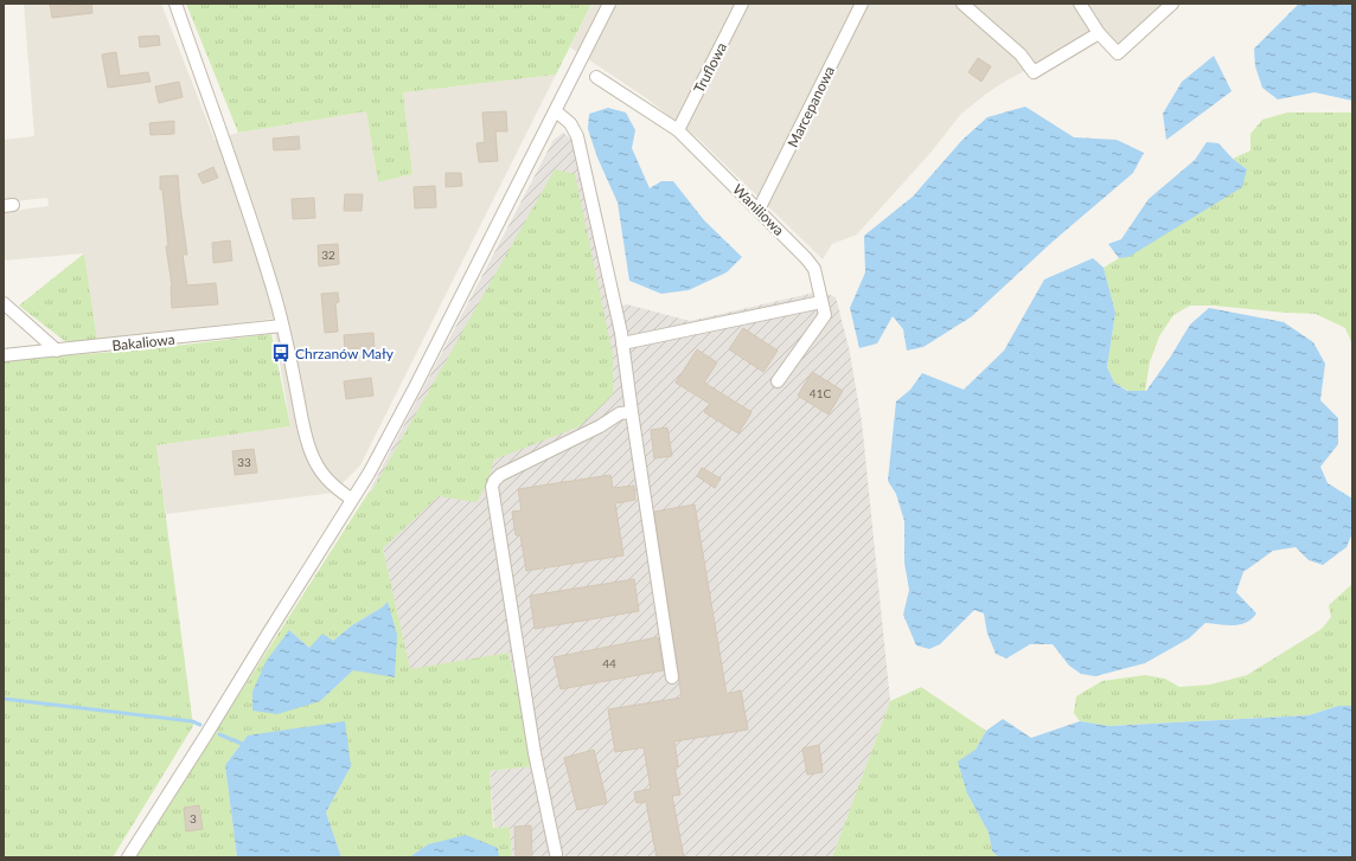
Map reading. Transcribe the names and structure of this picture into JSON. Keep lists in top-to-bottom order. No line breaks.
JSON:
{"streets":{"street":["Truflowa","Marcepanowa","Waniliowa","Bakaliowa"]},"crossings":[["Truflowa","Waniliowa"],["Marcepanowa","Waniliowa"]],"places":{"bus stop":["Chrzanów Mały"]},"house_numbers":["32","41C","33","44","3"]}
